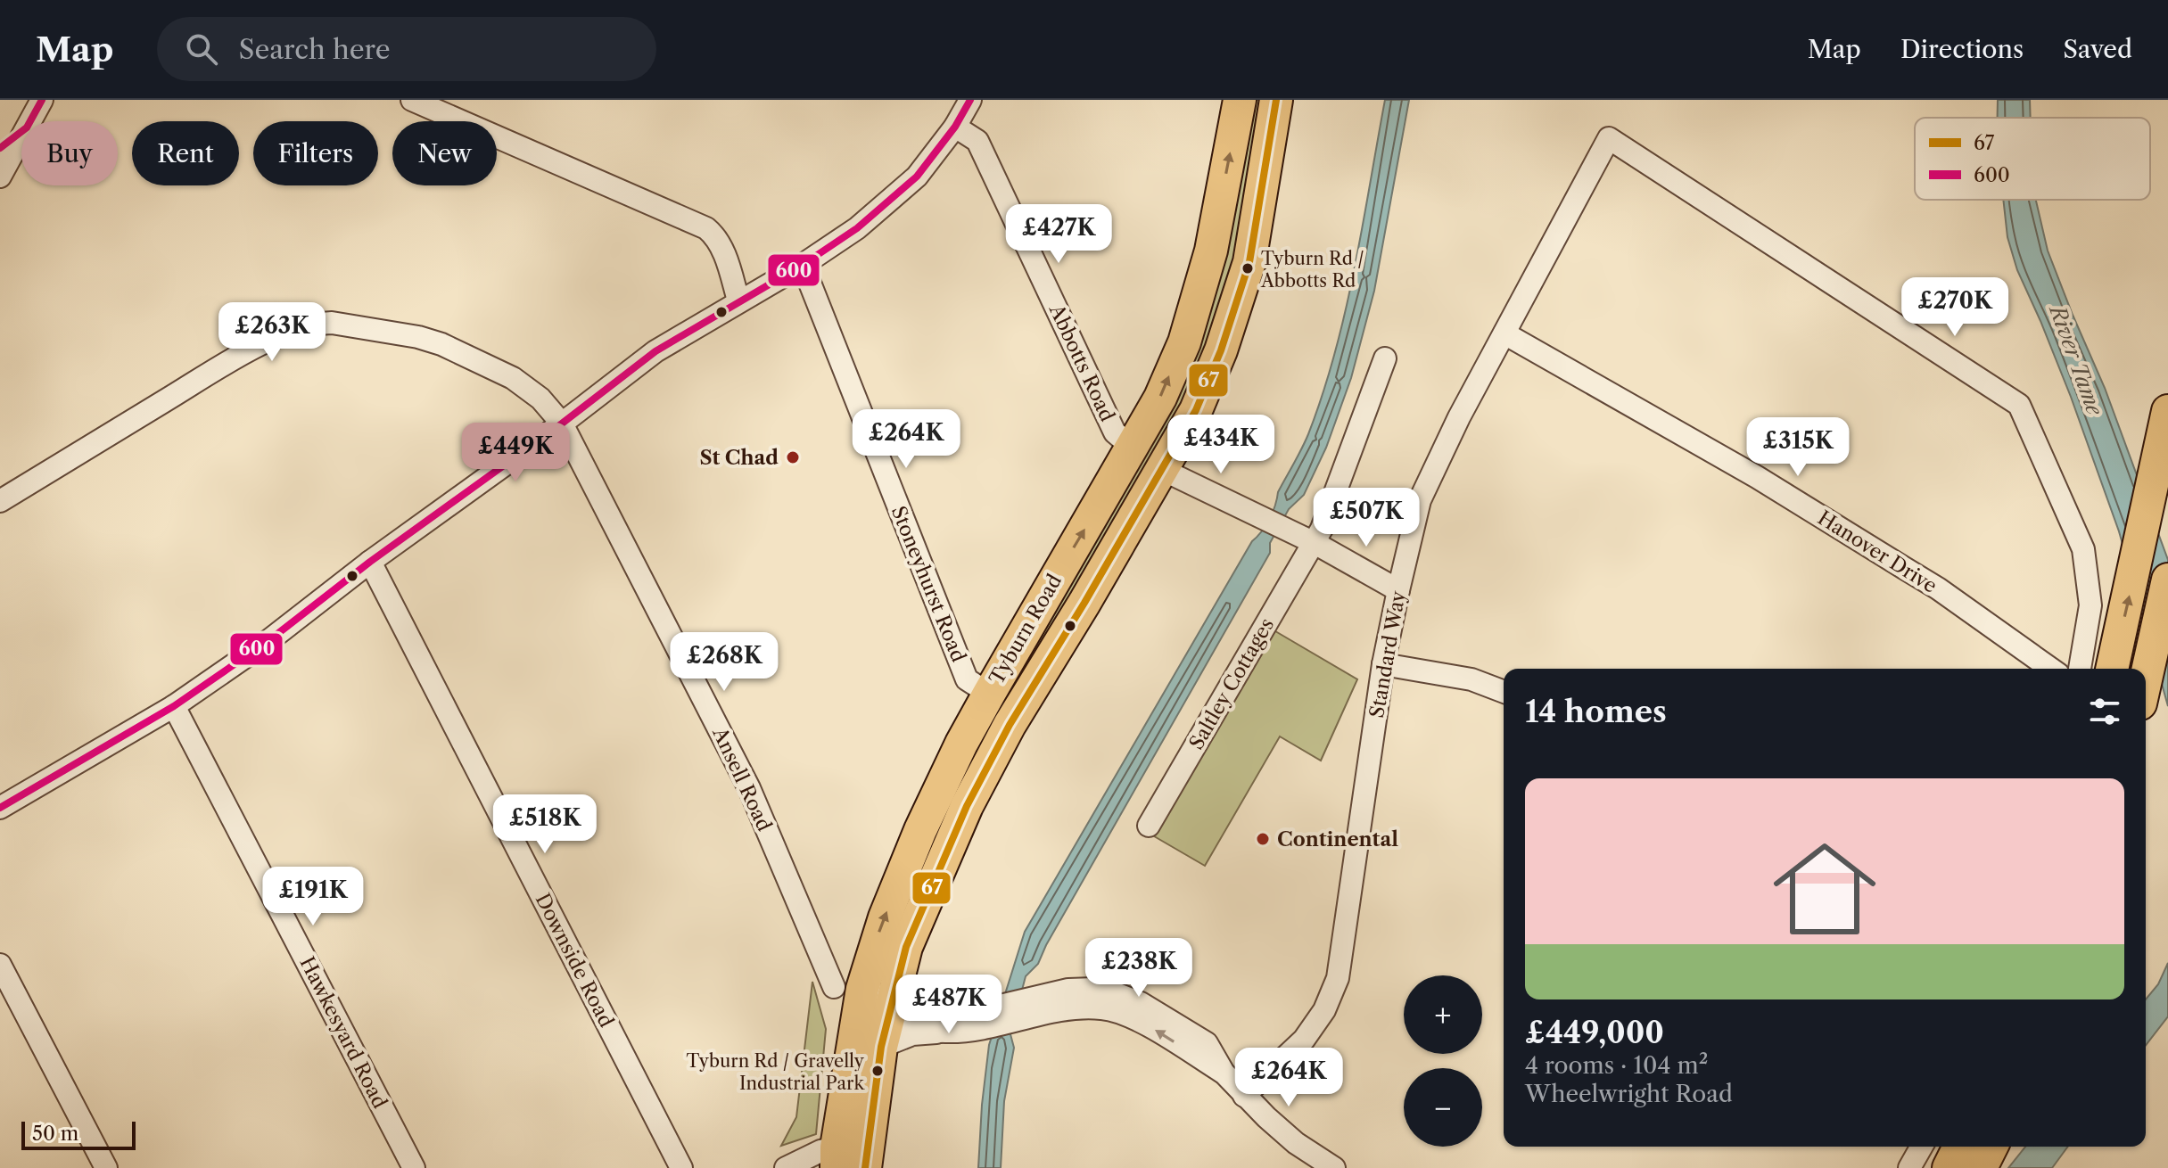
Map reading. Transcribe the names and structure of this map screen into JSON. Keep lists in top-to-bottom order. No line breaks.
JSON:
{"streets":{"highway":["Tyburn Road"],"street":["Abbotts Road","Hanover Drive","Stoneyhurst Road","Standard Way","Saltley Cottages","Ansell Road","Downside Road","Hawkesyard Road"]},"crossings":[["Abbotts Road","Tyburn Road"],["Hanover Drive","Standard Way"],["Stoneyhurst Road","Tyburn Road"],["Tyburn Road","Ansell Road"]],"water":["River Tame"],"places":["Tyburn Rd / Abbotts Rd","St Chad","Continental","Tyburn Rd / Gravelly Industrial Park"],"lines":["transit line 67","transit line 600"],"legend":["67","600"],"scale_bar":"50 m","page":{"header":"Map","search":"Search here","nav":["Map","Directions","Saved"],"chip":["Buy","Rent","Filters","New"],"price":["£427K","£270K","£263K","£264K","£434K","£315K","£449K","£507K","£268K","£518K","£191K","£238K","£487K","£264K"],"heading":"14 homes","list":[{"name":"£449,000","note":"4 rooms · 104 m² · Wheelwright Road"}],"map_buttons":["+","−"],"scale":"50 m"}}
